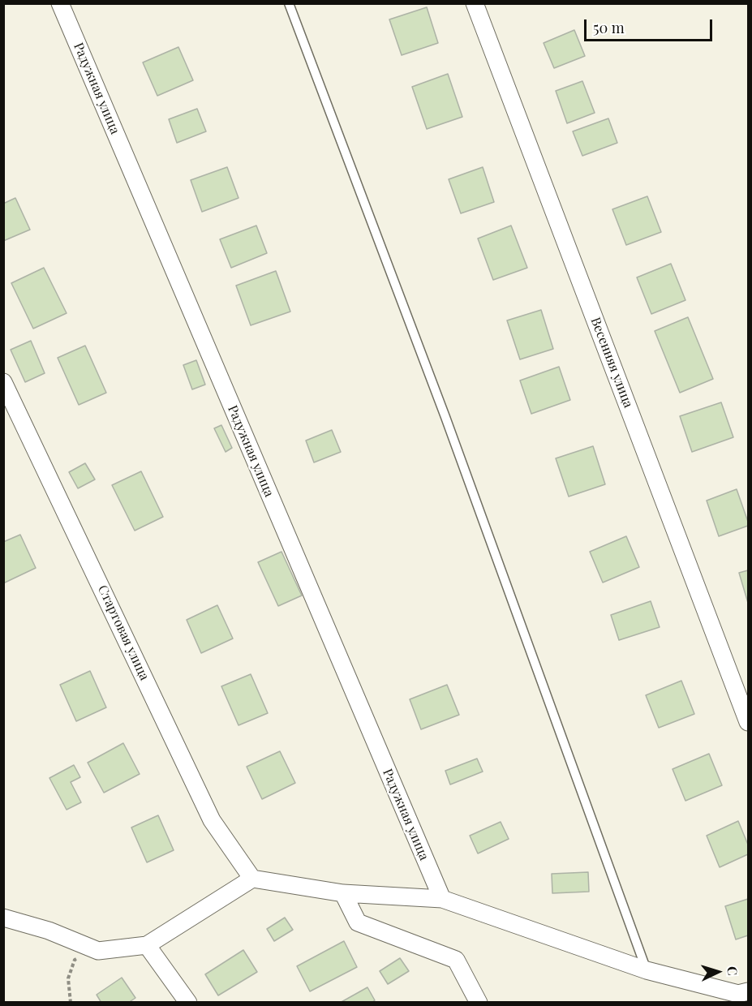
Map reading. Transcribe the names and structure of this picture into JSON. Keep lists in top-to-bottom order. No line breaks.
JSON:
{"streets":{"street":["Радужная улица","Весенняя улица","Стартовая улица"]},"scale_bar":"50 m","north":"right"}
